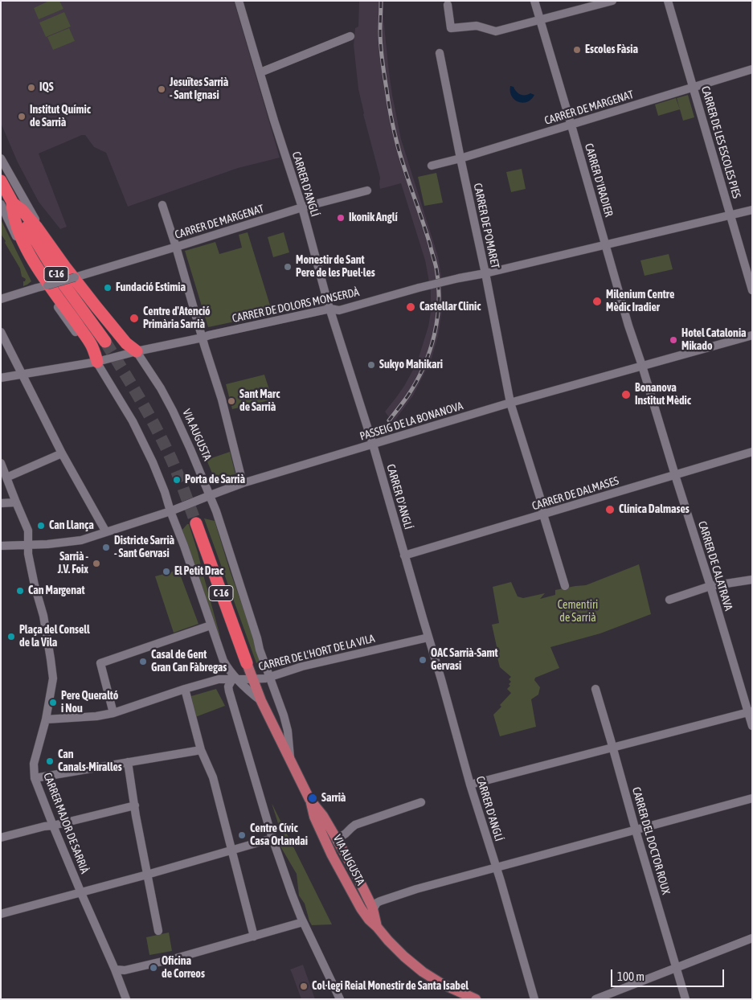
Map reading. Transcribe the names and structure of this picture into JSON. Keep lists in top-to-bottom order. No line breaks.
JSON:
{"streets":{"highway":["C-16"],"main road":["VIA AUGUSTA"],"street":["CARRER DE MARGENAT","CARRER DE LES ESCOLES PIES","CARRER D'IRADIER","CARRER D'ANGLÍ","CARRER DE POMARET","CARRER DE DOLORS MONSERDÀ","PASSEIG DE LA BONANOVA","CARRER DE DALMASES","CARRER DE CALATRAVA","CARRER DE L'HORT DE LA VILA","CARRER MAJOR DE SARRIÀ","CARRER DEL DOCTOR ROUX"]},"crossings":[["CARRER DE MARGENAT","CARRER DE LES ESCOLES PIES"],["CARRER DE MARGENAT","CARRER D'IRADIER"],["CARRER DE MARGENAT","CARRER D'ANGLÍ"],["CARRER DE MARGENAT","CARRER DE POMARET"],["CARRER DE MARGENAT","VIA AUGUSTA"],["CARRER DE LES ESCOLES PIES","CARRER DE DOLORS MONSERDÀ"],["CARRER D'IRADIER","CARRER DE DOLORS MONSERDÀ"],["CARRER D'IRADIER","PASSEIG DE LA BONANOVA"],["CARRER D'IRADIER","CARRER DE CALATRAVA"],["CARRER D'ANGLÍ","CARRER DE DOLORS MONSERDÀ"],["CARRER D'ANGLÍ","PASSEIG DE LA BONANOVA"],["CARRER D'ANGLÍ","CARRER DE DALMASES"],["CARRER D'ANGLÍ","CARRER DE L'HORT DE LA VILA"],["CARRER DE POMARET","CARRER DE DOLORS MONSERDÀ"],["CARRER DE POMARET","PASSEIG DE LA BONANOVA"],["C-16","VIA AUGUSTA"],["CARRER DE DOLORS MONSERDÀ","VIA AUGUSTA"],["PASSEIG DE LA BONANOVA","VIA AUGUSTA"],["PASSEIG DE LA BONANOVA","CARRER DE CALATRAVA"],["PASSEIG DE LA BONANOVA","CARRER MAJOR DE SARRIÀ"],["VIA AUGUSTA","CARRER DE L'HORT DE LA VILA"],["CARRER DE DALMASES","CARRER DE CALATRAVA"],["CARRER DE L'HORT DE LA VILA","CARRER MAJOR DE SARRIÀ"]],"parks":["Cementiri de Sarrià"],"places":["Escoles Fàsia","IQS","Jesuïtes Sarrià - Sant Ignasi","Institut Químic de Sarrià","Ikonik Anglí","Monestir de Sant Pere de les Puel·les","Fundació Estimia","Milenium Centre Mèdic Iradier","Castellar Clinic","Centre d'Atenció Primària Sarrià","Hotel Catalonia Mikado","Sukyo Mahikari","Bonanova Institut Mèdic","Sant Marc de Sarrià","Porta de Sarrià","Clínica Dalmases","Can Llança","Districte Sarrià - Sant Gervasi","Sarrià - J.V. Foix","El Petit Drac","Can Margenat","Plaça del Consell de la Vila","OAC Sarrià-Samt Gervasi","Casal de Gent Gran Can Fàbregas","Pere Queraltó i Nou","Can Canals-Miralles","Sarrià","Centre Cívic Casa Orlandai","Oficina de Correos","Col·legi Reial Monestir de Santa Isabel"],"scale_bar":"100 m"}
